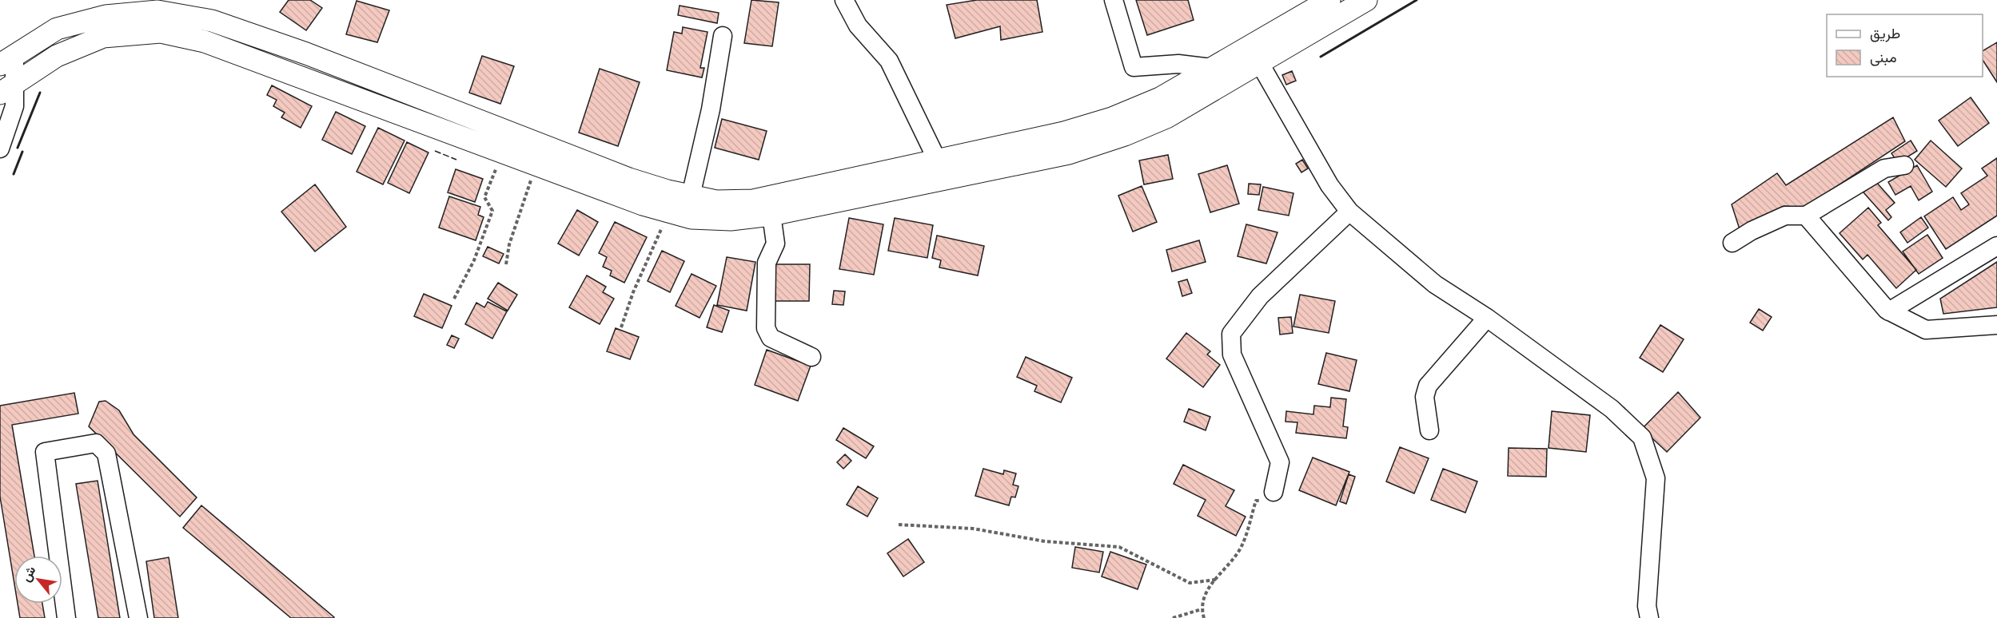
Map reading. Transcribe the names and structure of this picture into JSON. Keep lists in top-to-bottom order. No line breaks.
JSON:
{"legend":["طريق","مبنى"],"north":"top left"}
